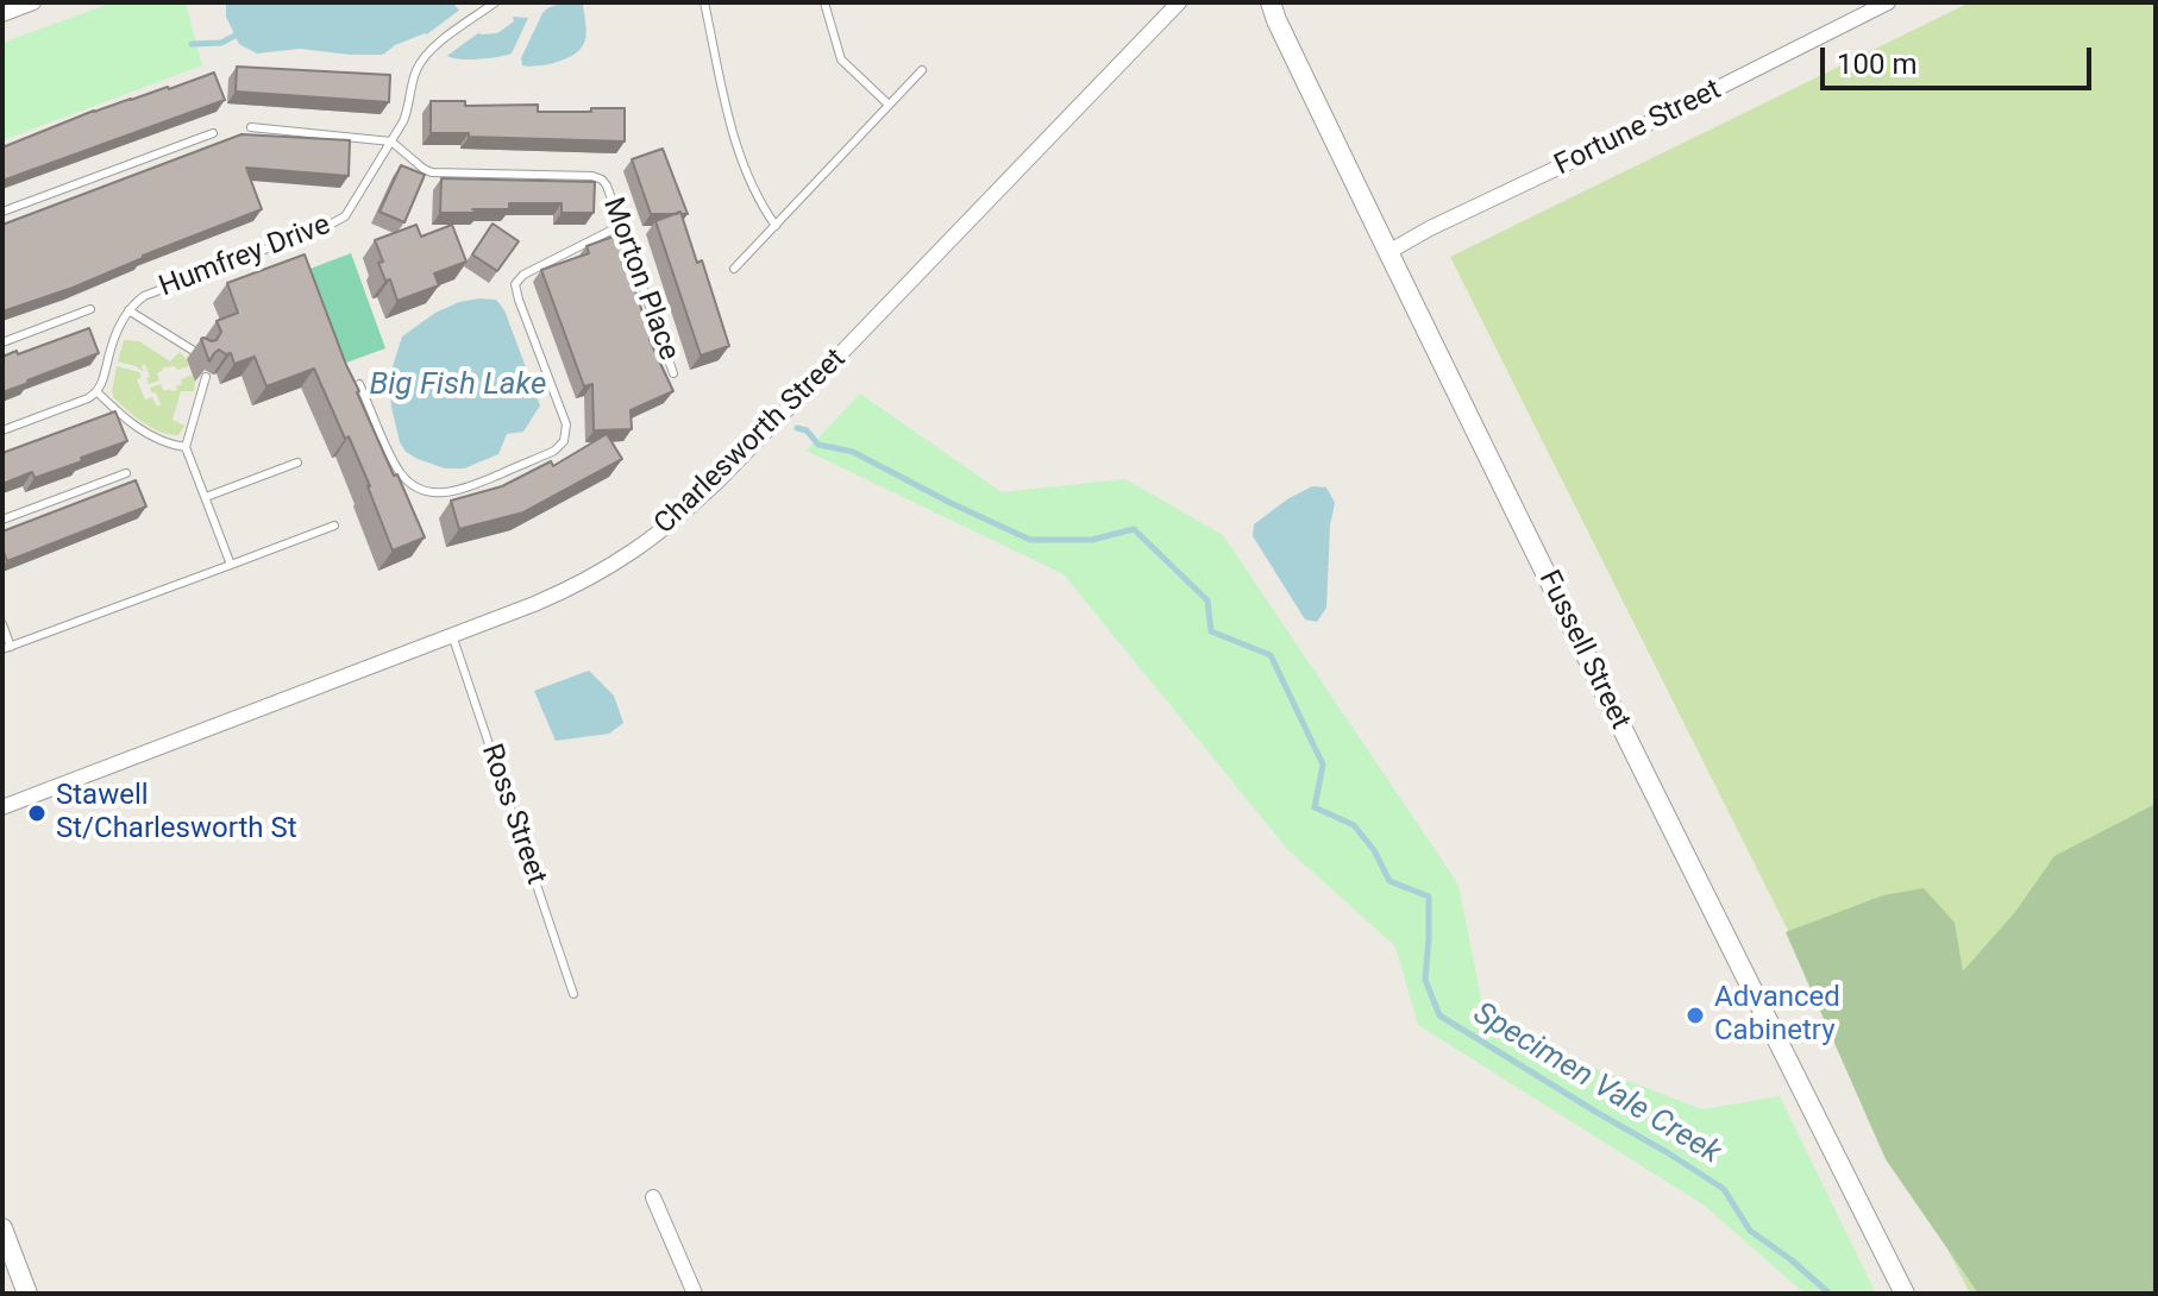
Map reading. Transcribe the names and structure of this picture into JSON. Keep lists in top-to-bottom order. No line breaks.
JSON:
{"streets":{"street":["Fortune Street","Charlesworth Street","Fussell Street"],"lane":["Humfrey Drive","Morton Place","Ross Street"]},"crossings":[["Fortune Street","Fussell Street"],["Humfrey Drive","Morton Place"],["Charlesworth Street","Ross Street"]],"water":["Big Fish Lake","Specimen Vale Creek"],"places":["Stawell St/Charlesworth St","Advanced Cabinetry"],"scale_bar":"100 m"}
